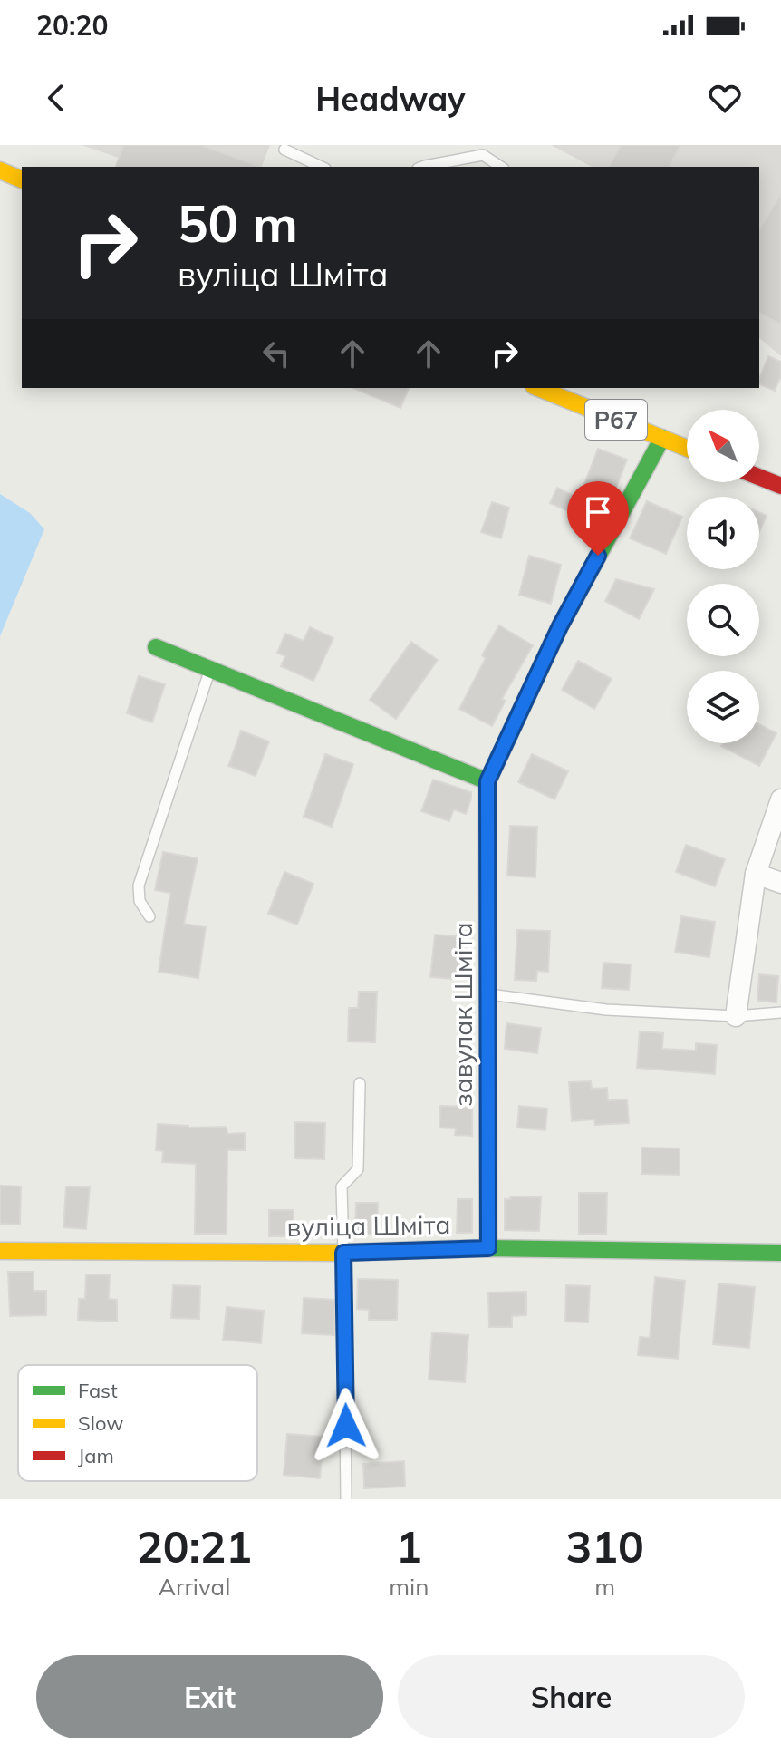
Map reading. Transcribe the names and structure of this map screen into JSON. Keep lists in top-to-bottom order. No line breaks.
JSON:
{"streets":{"street":["Р67","завулак Шміта","вуліца Шміта"]},"crossings":[["Р67","завулак Шміта"],["завулак Шміта","вуліца Шміта"]],"legend":["Fast","Slow","Jam"],"north":"top left","page":{"status":"20:20","header":"Headway","turn":["50 m","вуліца Шміта"],"eta":["20:21","Arrival","1","min","310","m"],"buttons":["Exit","Share"]}}
